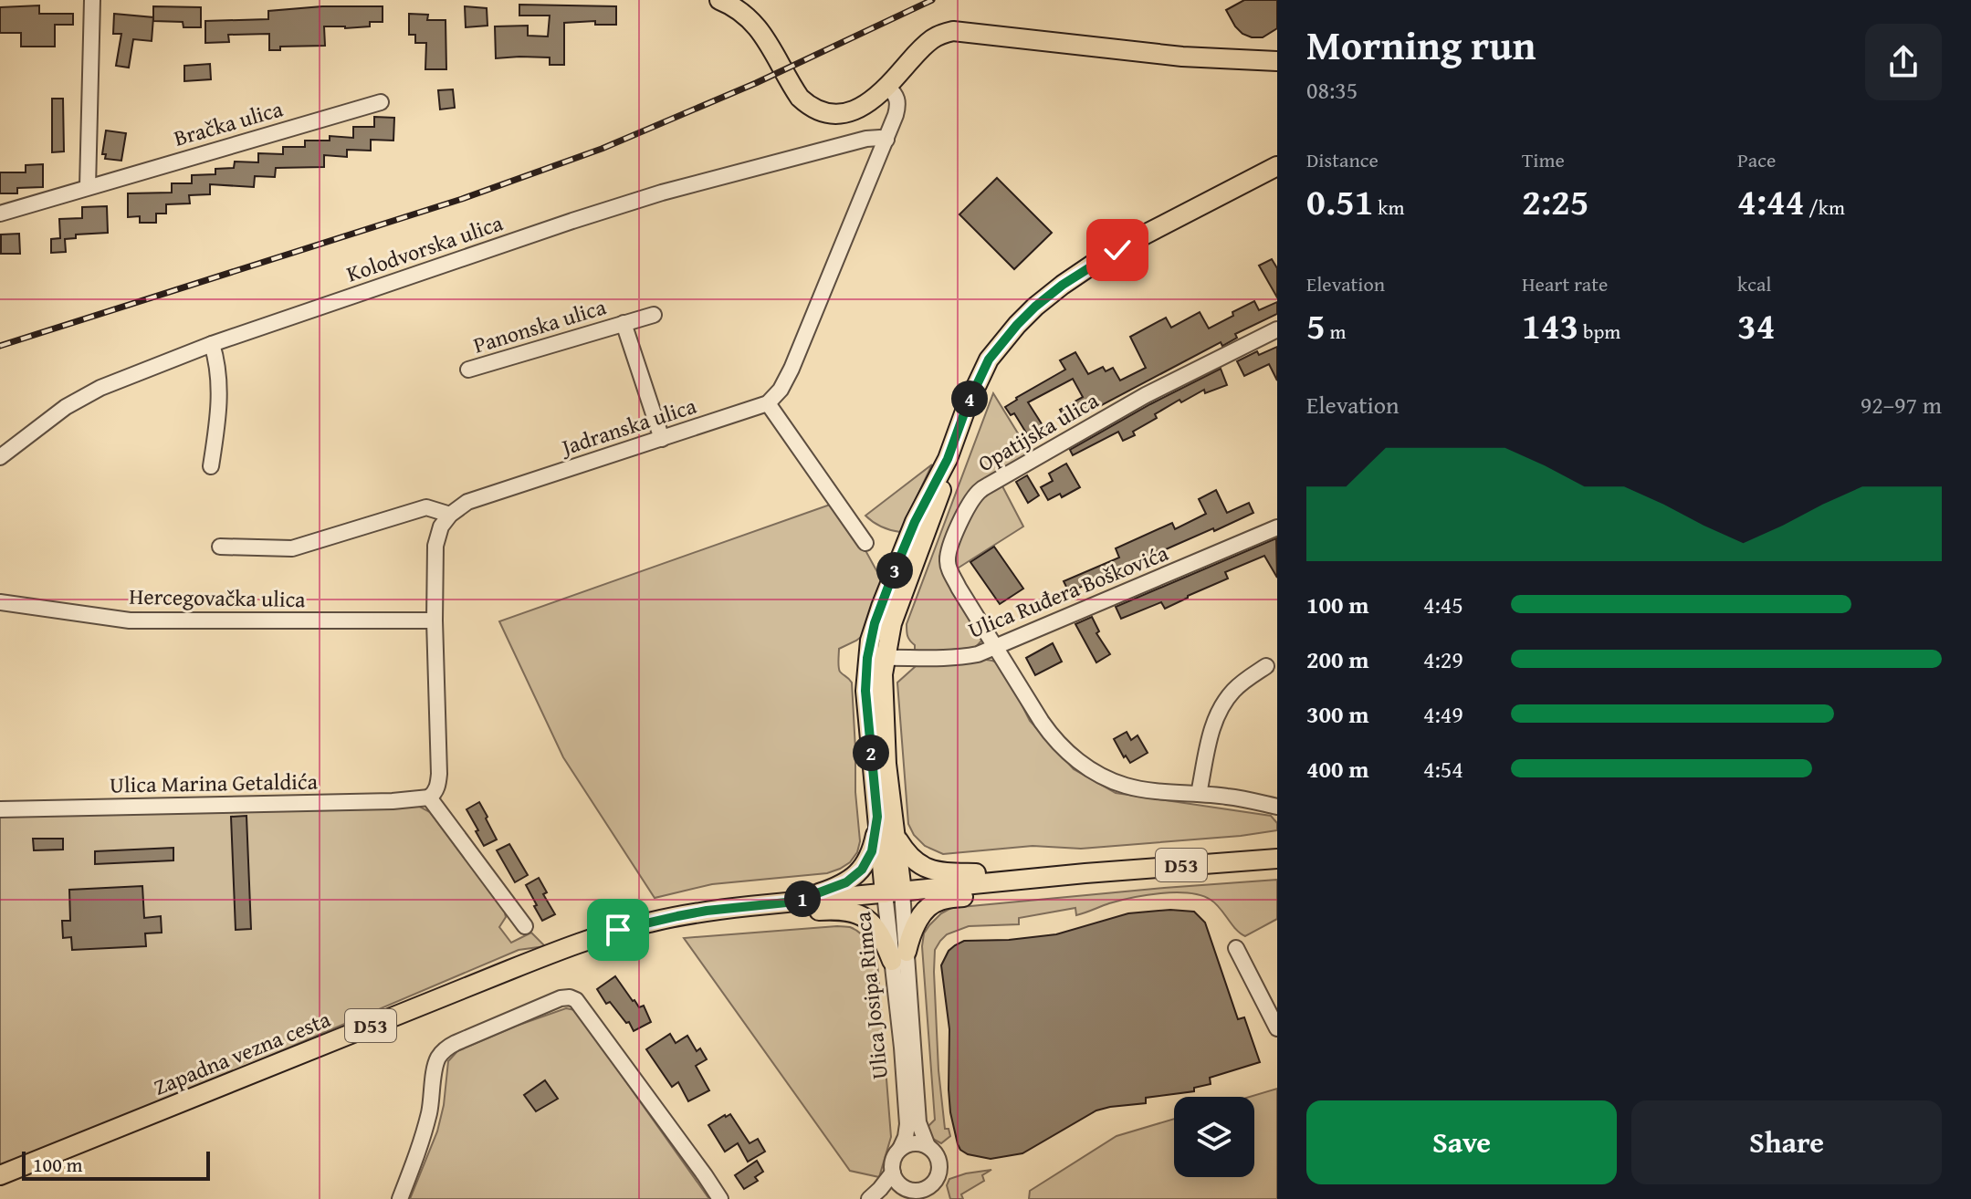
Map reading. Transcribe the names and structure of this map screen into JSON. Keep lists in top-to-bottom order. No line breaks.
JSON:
{"streets":{"main road":["D53","Ulica Josipa Rimca","Zapadna vezna cesta"],"street":["Bračka ulica","Kolodvorska ulica","Panonska ulica","Jadranska ulica","Opatijska ulica","Ulica Ruđera Boškovića","Hercegovačka ulica","Ulica Marina Getaldića"]},"crossings":[["Panonska ulica","Jadranska ulica"],["Opatijska ulica","Ulica Ruđera Boškovića"],["Ulica Ruđera Boškovića","Ulica Josipa Rimca"],["D53","Ulica Josipa Rimca"],["D53","Zapadna vezna cesta"],["Ulica Josipa Rimca","Zapadna vezna cesta"]],"scale_bar":"100 m","page":{"heading":["Morning run","08:35"],"stats":[["Distance","0.51 km"],["Time","2:25"],["Pace","4:44 /km"],["Elevation","5 m"],["Heart rate","143 bpm"],["kcal","34"]],"chart":["Elevation","92–97 m"],"pins":["4","3","2","1"],"list":[{"name":"100 m","note":"4:45"},{"name":"200 m","note":"4:29"},{"name":"300 m","note":"4:49"},{"name":"400 m","note":"4:54"}],"buttons":["Save","Share"],"scale":"100 m"}}
